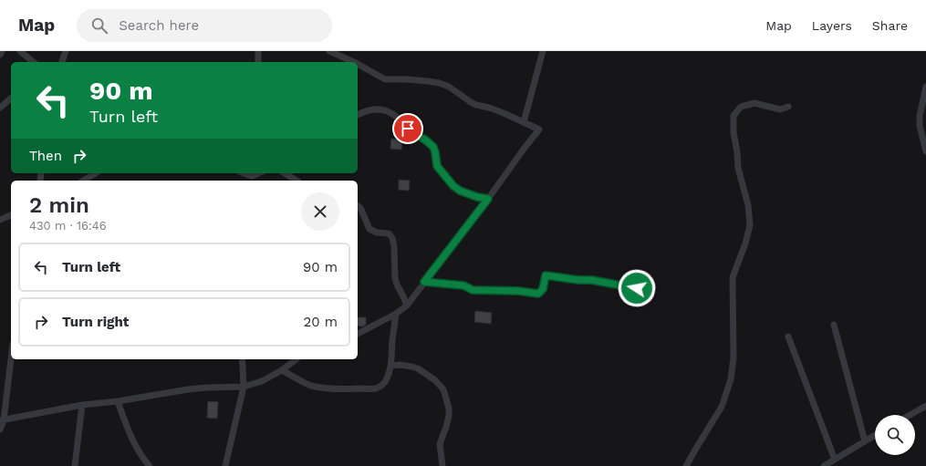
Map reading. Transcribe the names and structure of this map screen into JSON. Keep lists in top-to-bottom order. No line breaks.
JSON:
{"page":{"header":"Map","search":"Search here","nav":["Map","Layers","Share"],"turn":["90 m","Turn left"],"then":"Then","heading":["2 min","430 m · 16:46"],"list":[{"name":"Turn left","value":"90 m"},{"name":"Turn right","value":"20 m"}]}}
